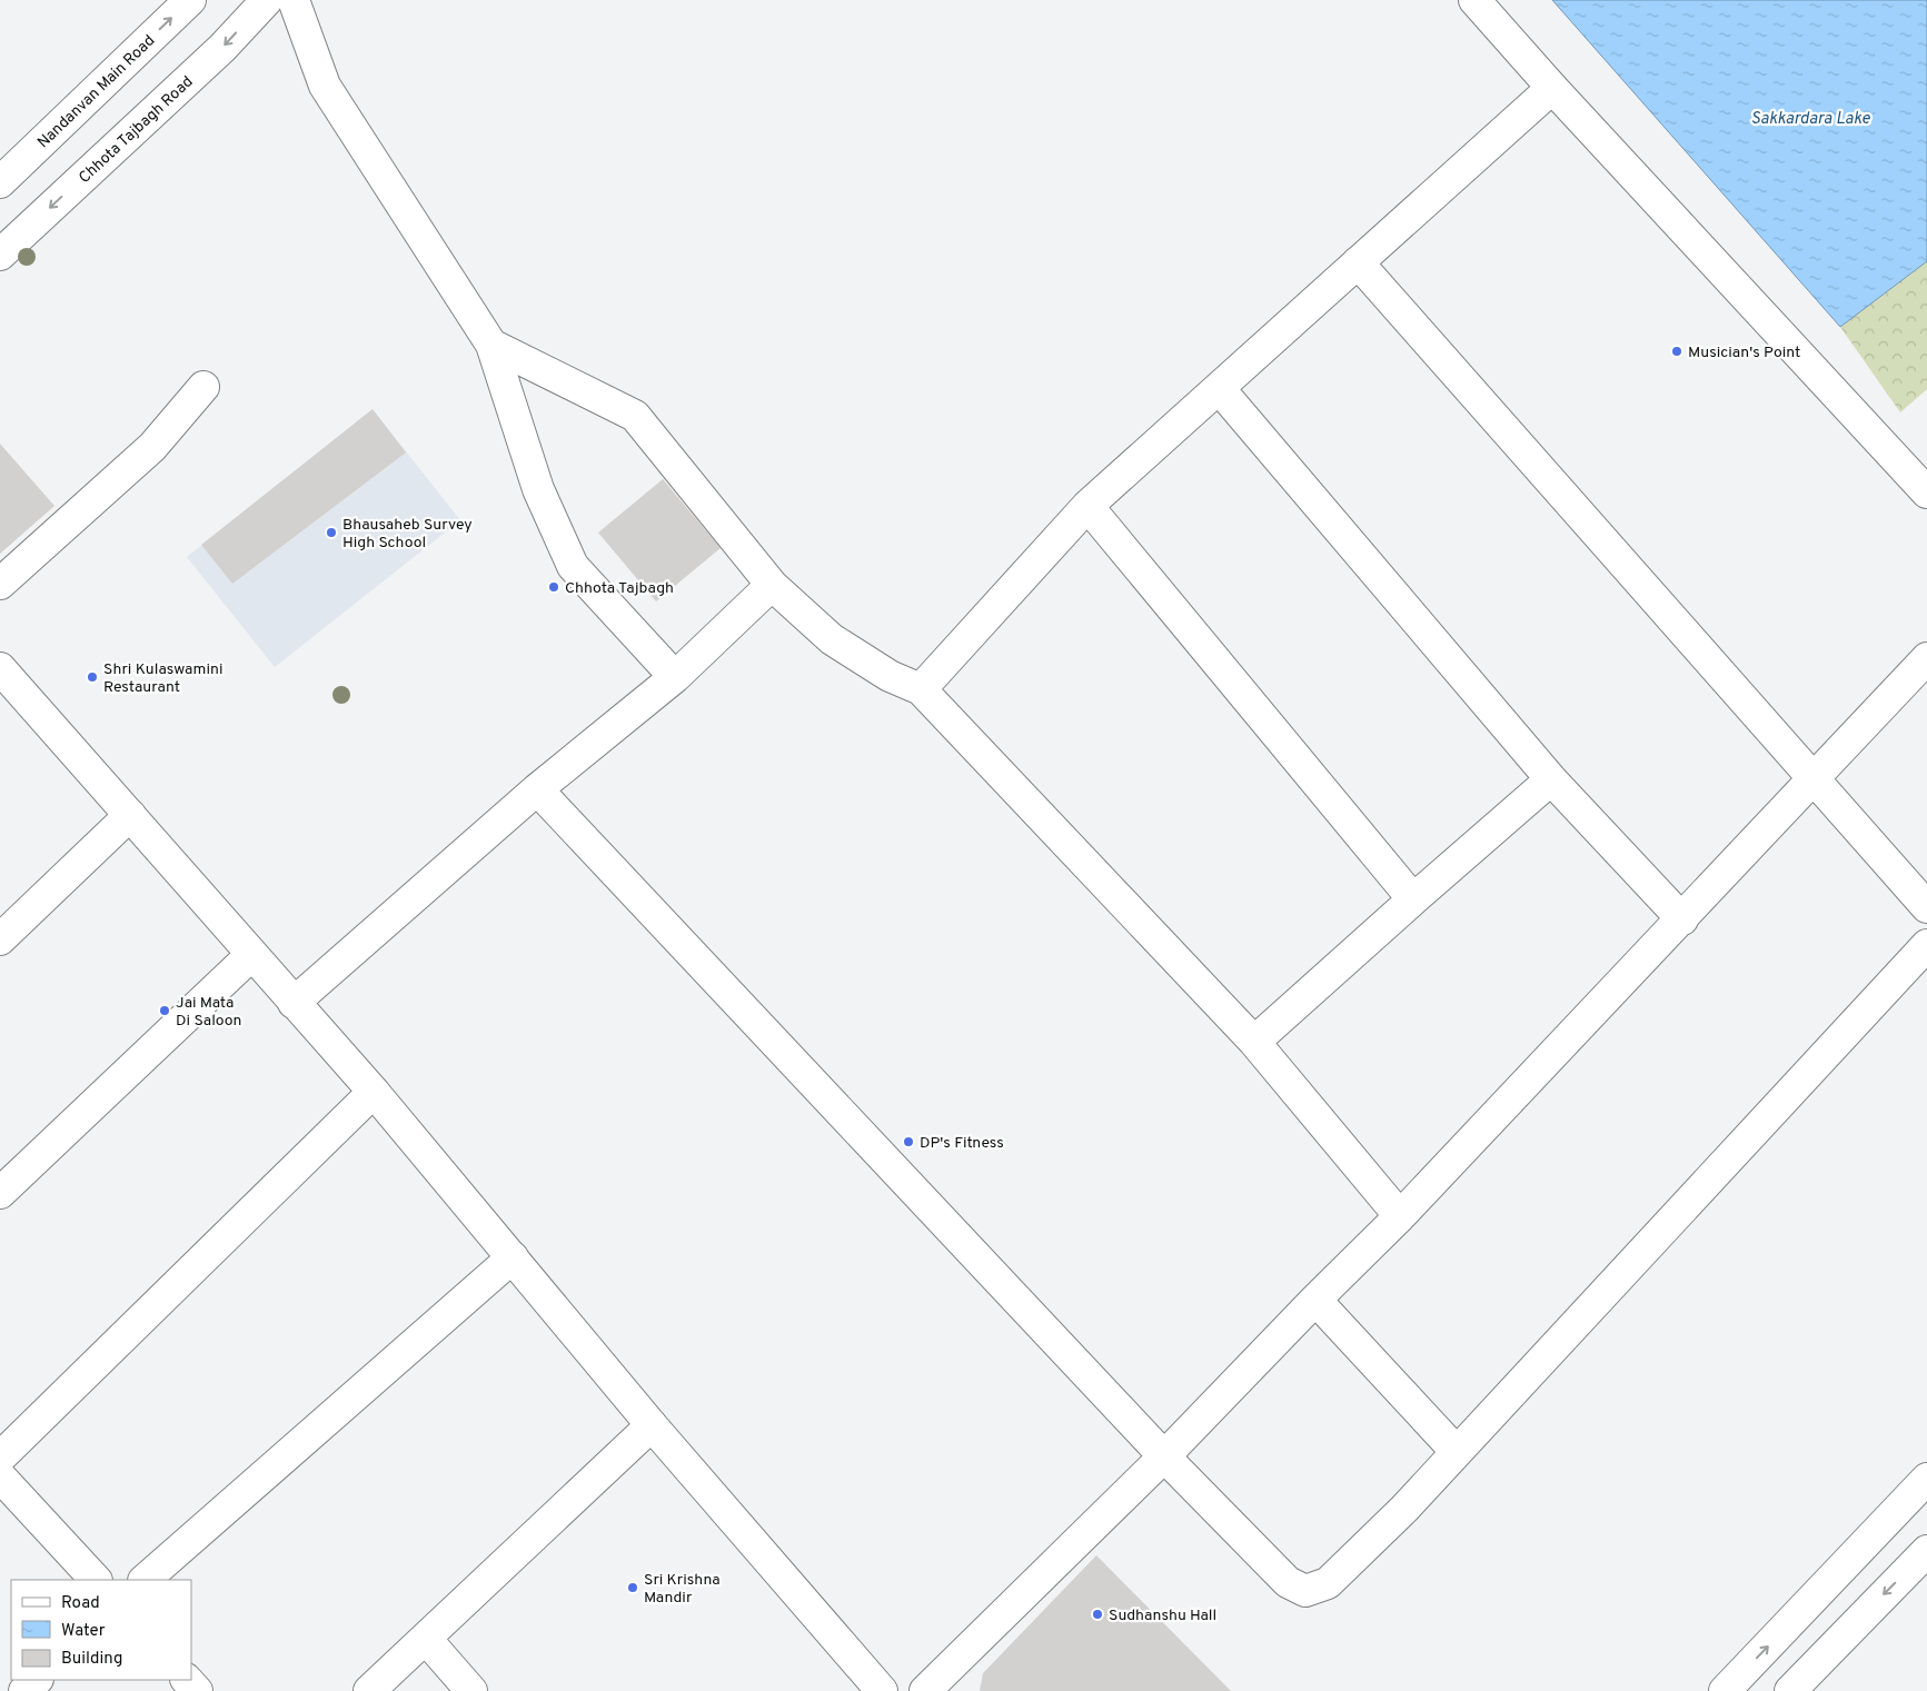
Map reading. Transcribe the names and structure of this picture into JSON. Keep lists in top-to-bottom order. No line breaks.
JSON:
{"streets":{"street":["Nandanvan Main Road","Chhota Tajbagh Road"]},"one_way":["Nandanvan Main Road","Chhota Tajbagh Road"],"water":["Sakkardara Lake"],"places":["Musician's Point","Bhausaheb Survey High School","Chhota Tajbagh","Shri Kulaswamini Restaurant","Jai Mata Di Saloon","DP's Fitness","Sri Krishna Mandir","Sudhanshu Hall"],"legend":["Road","Water","Building"]}
